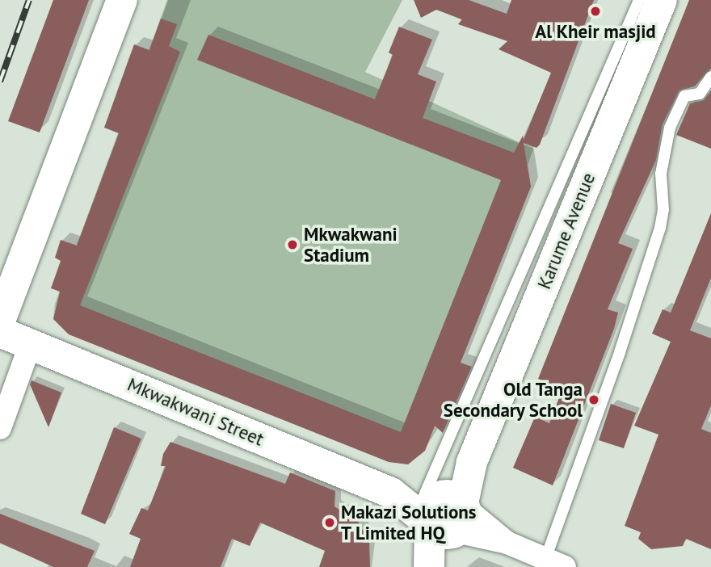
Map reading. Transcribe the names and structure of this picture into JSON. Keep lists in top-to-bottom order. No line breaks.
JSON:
{"streets":{"main road":["Karume Avenue","Mkwakwani Street"]},"crossings":[["Karume Avenue","Mkwakwani Street"]],"places":["Al Kheir masjid","Mkwakwani Stadium","Old Tanga Secondary School","Makazi Solutions T Limited HQ"]}
